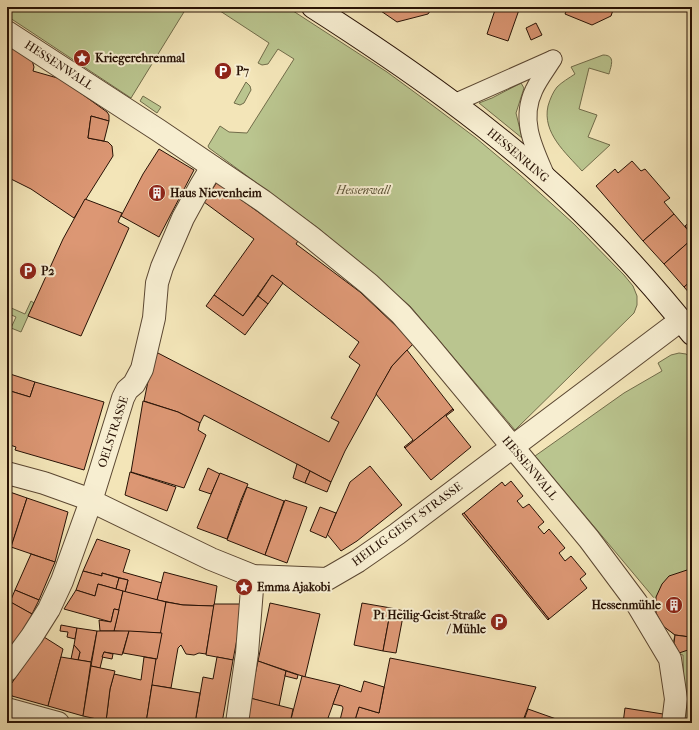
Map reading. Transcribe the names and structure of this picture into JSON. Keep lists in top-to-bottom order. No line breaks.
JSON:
{"streets":{"street":["HESSENWALL","HESSENRING","OELSTRASSE","HEILIG-GEIST-STRASSE"]},"crossings":[["HESSENWALL","OELSTRASSE"],["HESSENWALL","HEILIG-GEIST-STRASSE"],["HESSENRING","HEILIG-GEIST-STRASSE"],["OELSTRASSE","HEILIG-GEIST-STRASSE"]],"parks":["Hessenwall"],"places":{"place":["Kriegerehrenmal","Emma Ajakobi"],"parking":["P7","P2","P1 Heilig-Geist-Straße / Mühle"],"building":["Haus Nievenheim","Hessenmühle"]}}
